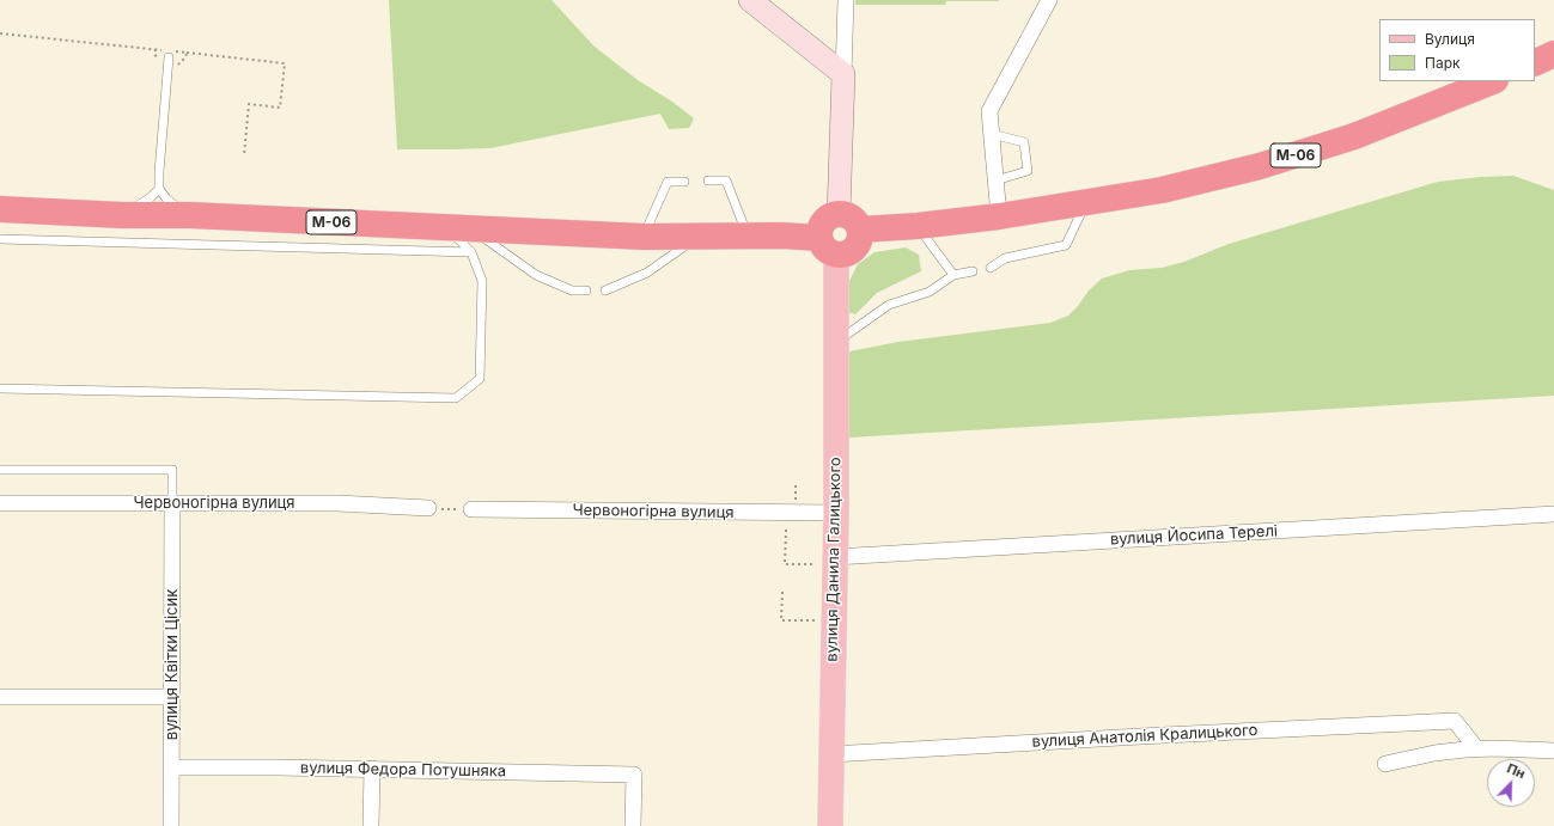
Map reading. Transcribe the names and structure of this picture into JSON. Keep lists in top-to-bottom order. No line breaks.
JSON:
{"streets":{"highway":["М-06"],"main road":["вулиця Данила Галицького"],"street":["Червоногірна вулиця","вулиця Йосипа Терелі","вулиця Квітки Цісик","вулиця Анатолія Кралицького","вулиця Федора Потушняка"]},"crossings":[["М-06","вулиця Данила Галицького"],["Червоногірна вулиця","вулиця Данила Галицького"],["Червоногірна вулиця","вулиця Квітки Цісик"],["вулиця Йосипа Терелі","вулиця Данила Галицького"],["вулиця Данила Галицького","вулиця Анатолія Кралицького"],["вулиця Квітки Цісик","вулиця Федора Потушняка"]],"legend":["Вулиця","Парк"],"north":"top right"}
